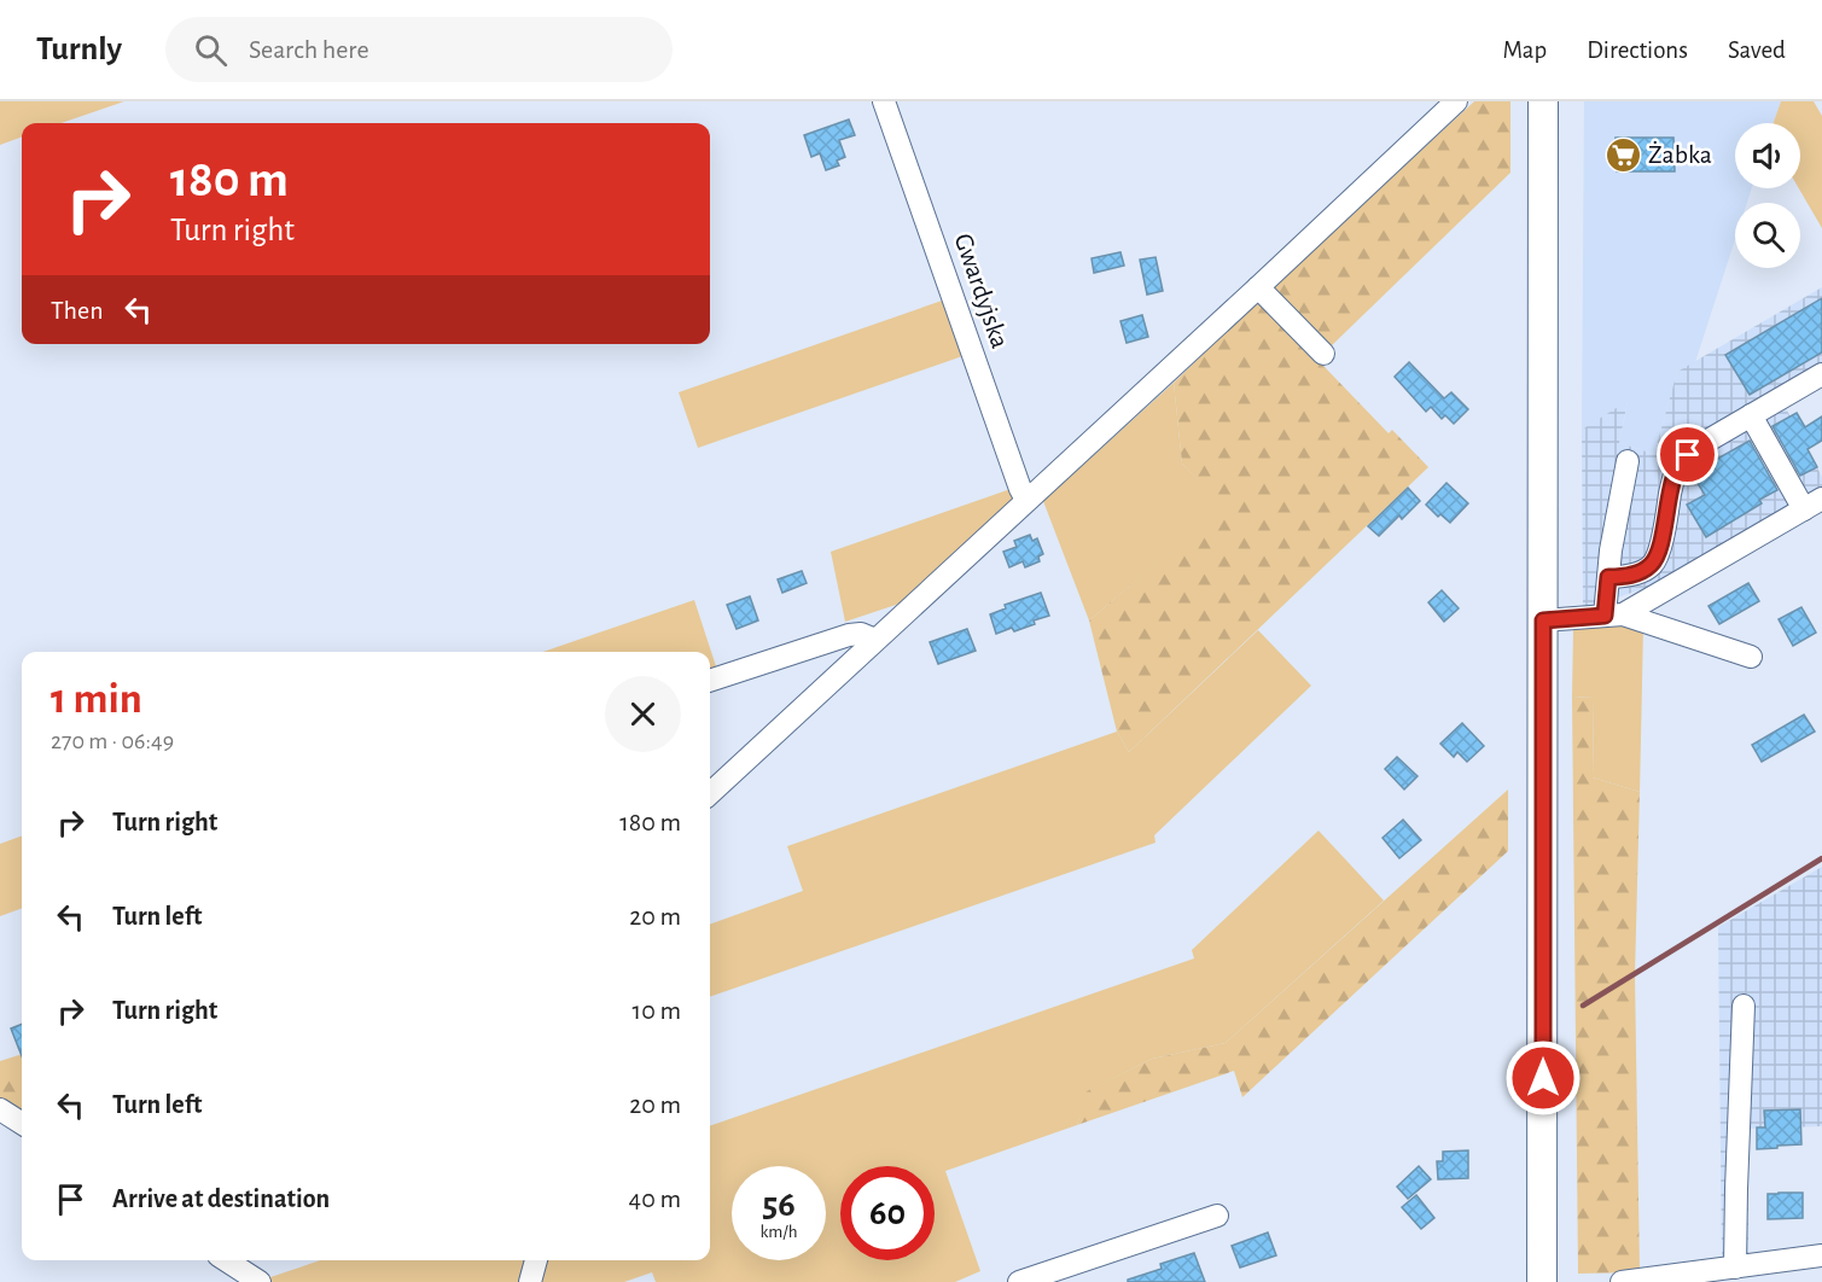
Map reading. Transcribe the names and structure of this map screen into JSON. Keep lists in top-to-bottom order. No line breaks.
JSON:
{"streets":{"street":["Gwardyjska"]},"places":{"supermarket":["Żabka"]},"page":{"header":"Turnly","search":"Search here","nav":["Map","Directions","Saved"],"turn":["180 m","Turn right"],"then":"Then","heading":["1 min","270 m · 06:49"],"list":[{"name":"Turn right","value":"180 m"},{"name":"Turn left","value":"20 m"},{"name":"Turn right","value":"10 m"},{"name":"Turn left","value":"20 m"},{"name":"Arrive at destination","value":"40 m"}],"speed":"56 km/h","limit":"60"}}
